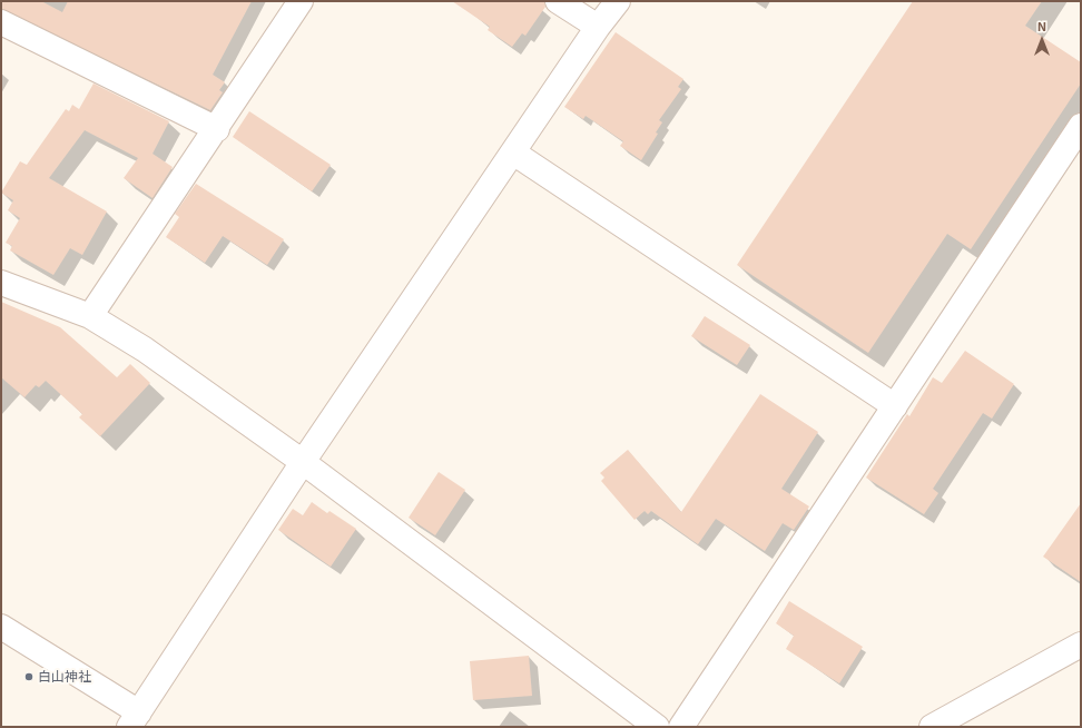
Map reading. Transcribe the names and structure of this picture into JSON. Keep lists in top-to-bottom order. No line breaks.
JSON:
{"places":["白山神社"],"north":"top"}
